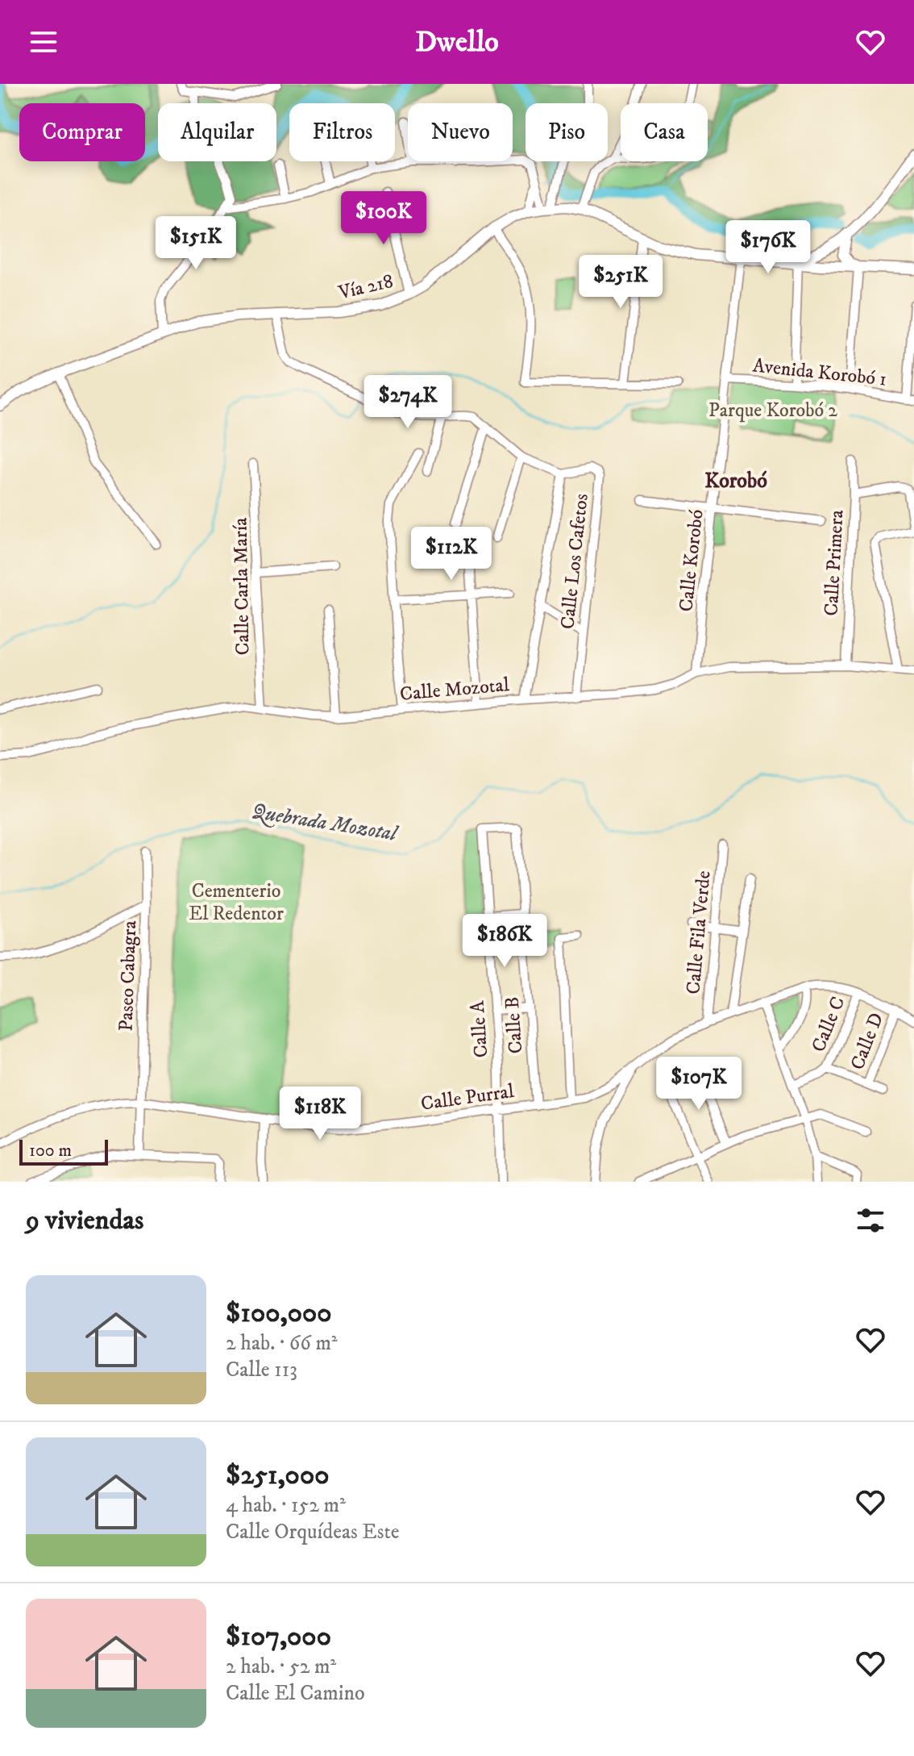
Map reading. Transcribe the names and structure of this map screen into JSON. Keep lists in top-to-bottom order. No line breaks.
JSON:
{"streets":{"main road":["Vía 218"],"street":["Avenida Korobó 1","Calle Korobó","Calle Los Cafetos","Calle Primera","Calle Carla María","Calle Mozotal","Calle Fila Verde","Paseo Cabagra","Calle C","Calle B","Calle A","Calle D","Calle Purral"]},"crossings":[["Vía 218","Calle Korobó"],["Vía 218","Calle Los Cafetos"],["Avenida Korobó 1","Calle Korobó"],["Calle Korobó","Calle Mozotal"],["Calle Los Cafetos","Calle Mozotal"],["Calle Primera","Calle Mozotal"],["Calle Carla María","Calle Mozotal"],["Calle Fila Verde","Calle Purral"],["Paseo Cabagra","Calle Purral"],["Calle C","Calle Purral"],["Calle B","Calle A"],["Calle B","Calle Purral"],["Calle A","Calle Purral"],["Calle D","Calle Purral"]],"districts":["Korobó"],"water":["Quebrada Mozotal"],"parks":["Parque Korobó 2","Cementerio El Redentor"],"scale_bar":"100 m","page":{"header":"Dwello","chip":["Comprar","Alquilar","Filtros","Nuevo","Piso","Casa"],"price":["$100K","$151K","$176K","$251K","$274K","$112K","$186K","$107K","$118K"],"scale":"100 m","heading":"9 viviendas","list":[{"name":"$100,000","note":"2 hab. · 66 m² · Calle 113"},{"name":"$251,000","note":"4 hab. · 152 m² · Calle Orquídeas Este"},{"name":"$107,000","note":"2 hab. · 52 m² · Calle El Camino"}]}}
